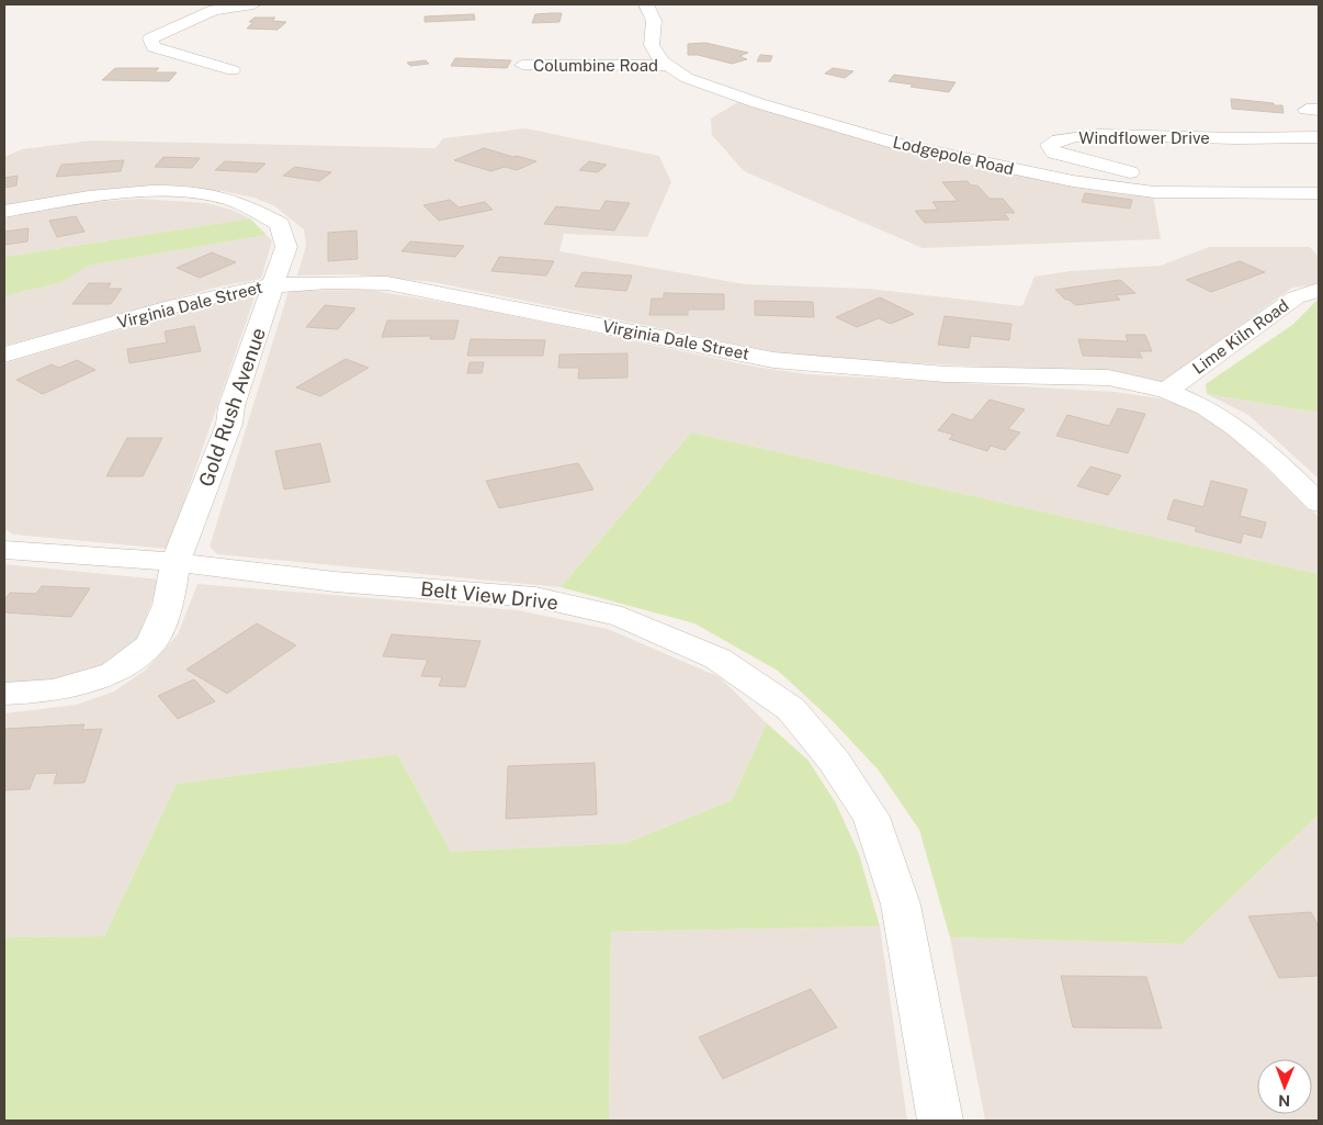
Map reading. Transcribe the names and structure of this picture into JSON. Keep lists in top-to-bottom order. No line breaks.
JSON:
{"streets":{"street":["Columbine Road","Windflower Drive","Lodgepole Road","Virginia Dale Street","Lime Kiln Road","Gold Rush Avenue","Belt View Drive"]},"crossings":[["Columbine Road","Lodgepole Road"],["Windflower Drive","Lodgepole Road"],["Virginia Dale Street","Lime Kiln Road"],["Virginia Dale Street","Gold Rush Avenue"],["Gold Rush Avenue","Belt View Drive"]],"north":"bottom"}
